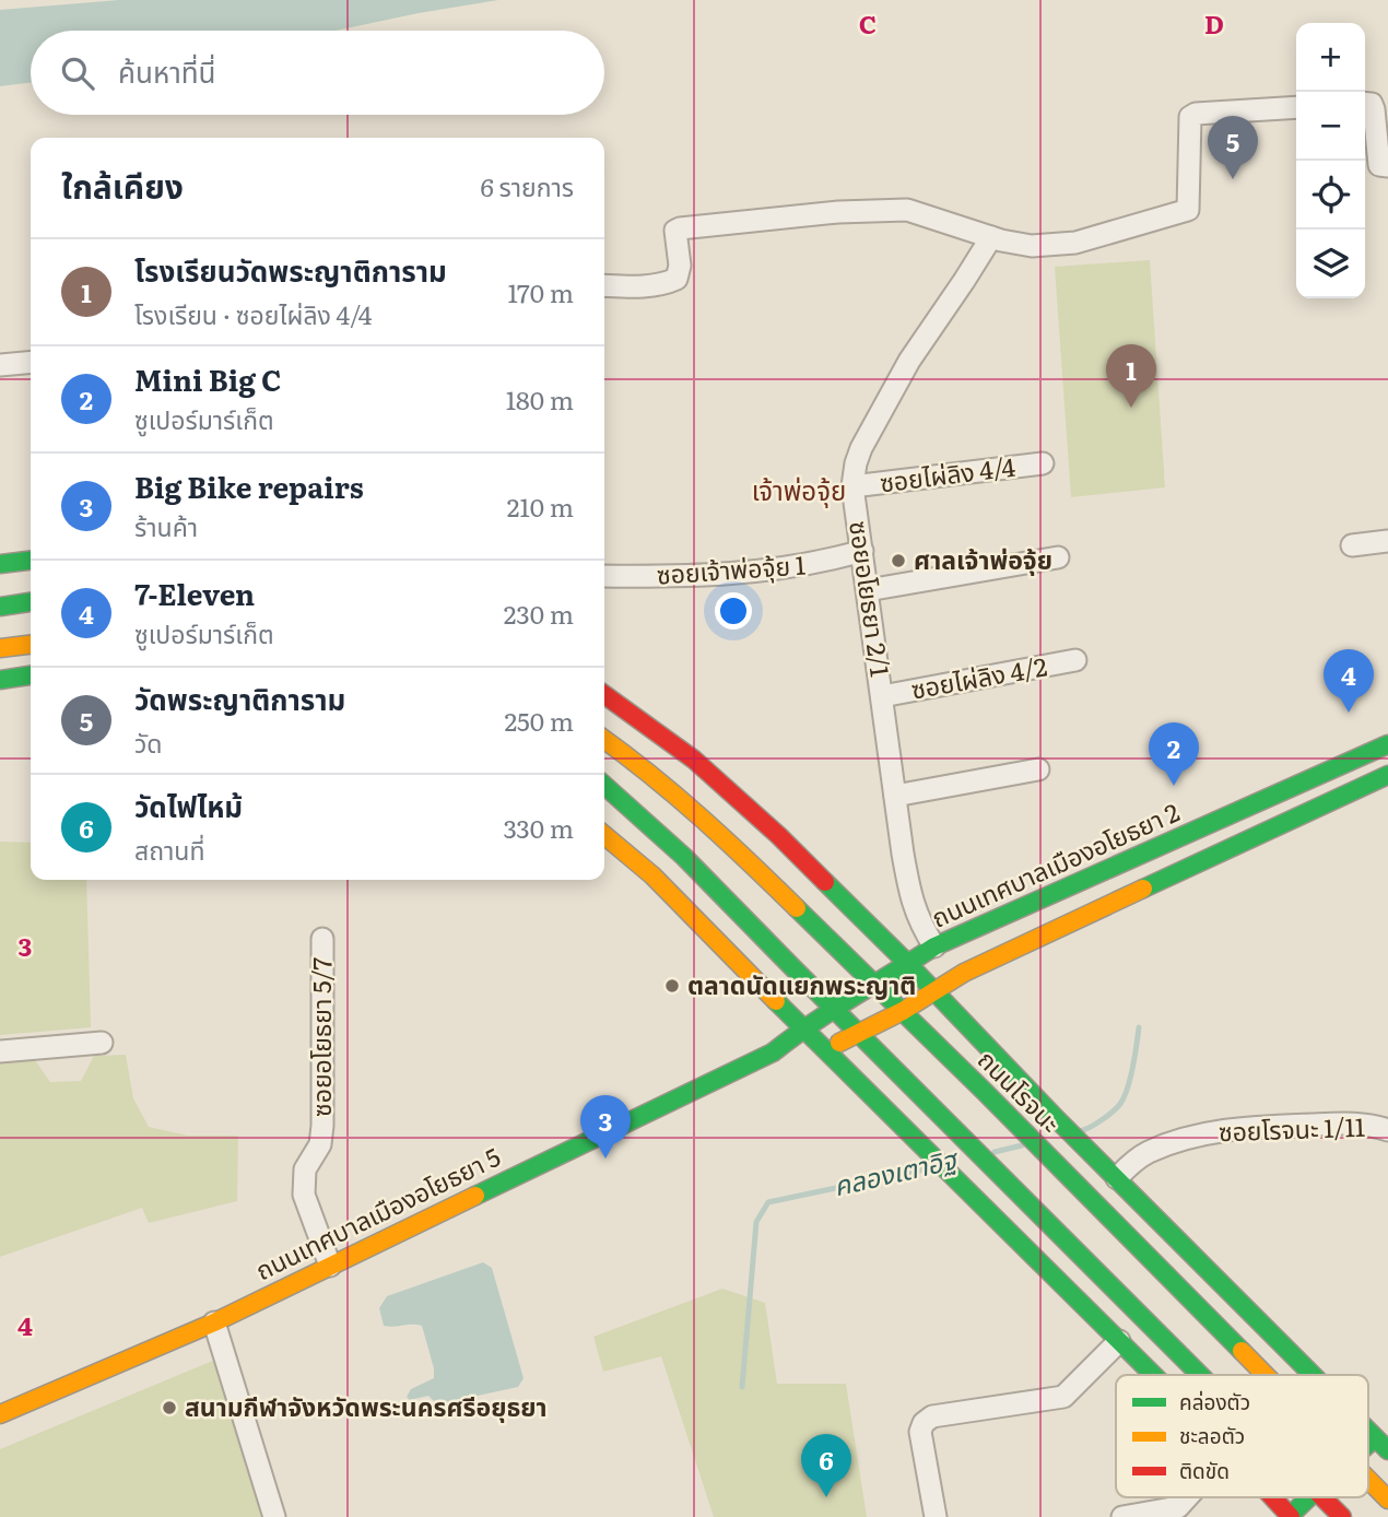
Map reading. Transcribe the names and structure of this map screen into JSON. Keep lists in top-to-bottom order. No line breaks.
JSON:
{"streets":{"main road":["ถนนเทศบาลเมืองอโยธยา 2","ถนนโรจนะ","ถนนเทศบาลเมืองอโยธยา 5"],"street":["ซอยไผ่ลิง 4/4","ซอยเจ้าพ่อจุ้ย 1","ซอยอโยธยา 2/1","ซอยไผ่ลิง 4/2","ซอยอโยธยา 5/7","ซอยโรจนะ 1/11"]},"crossings":[["ซอยไผ่ลิง 4/4","ซอยอโยธยา 2/1"],["ซอยเจ้าพ่อจุ้ย 1","ซอยอโยธยา 2/1"],["ซอยอโยธยา 2/1","ซอยไผ่ลิง 4/2"],["ซอยอโยธยา 2/1","ถนนเทศบาลเมืองอโยธยา 2"],["ถนนเทศบาลเมืองอโยธยา 2","ถนนโรจนะ"],["ถนนเทศบาลเมืองอโยธยา 2","ถนนเทศบาลเมืองอโยธยา 5"],["ซอยอโยธยา 5/7","ถนนเทศบาลเมืองอโยธยา 5"],["ถนนโรจนะ","ซอยโรจนะ 1/11"]],"districts":["เจ้าพ่อจุ้ย"],"water":["คลองเตาอิฐ"],"places":["ศาลเจ้าพ่อจุ้ย","ตลาดนัดแยกพระญาติ","สนามกีฬาจังหวัดพระนครศรีอยุธยา"],"legend":["คล่องตัว","ชะลอตัว","ติดขัด"],"page":{"map_buttons":["+","−"],"search":"ค้นหาที่นี่","pins":["5","1","4","2","3","6"],"heading":["ใกล้เคียง","6 รายการ"],"list":[{"mark":"1","name":"โรงเรียนวัดพระญาติการาม","note":"โรงเรียน · ซอยไผ่ลิง 4/4","value":"170 m"},{"mark":"2","name":"Mini Big C","note":"ซูเปอร์มาร์เก็ต","value":"180 m"},{"mark":"3","name":"Big Bike repairs","note":"ร้านค้า","value":"210 m"},{"mark":"4","name":"7-Eleven","note":"ซูเปอร์มาร์เก็ต","value":"230 m"},{"mark":"5","name":"วัดพระญาติการาม","note":"วัด","value":"250 m"},{"mark":"6","name":"วัดไฟไหม้","note":"สถานที่","value":"330 m"}]},"grid":{"columns":["C","D"],"rows":["3","4"]}}
